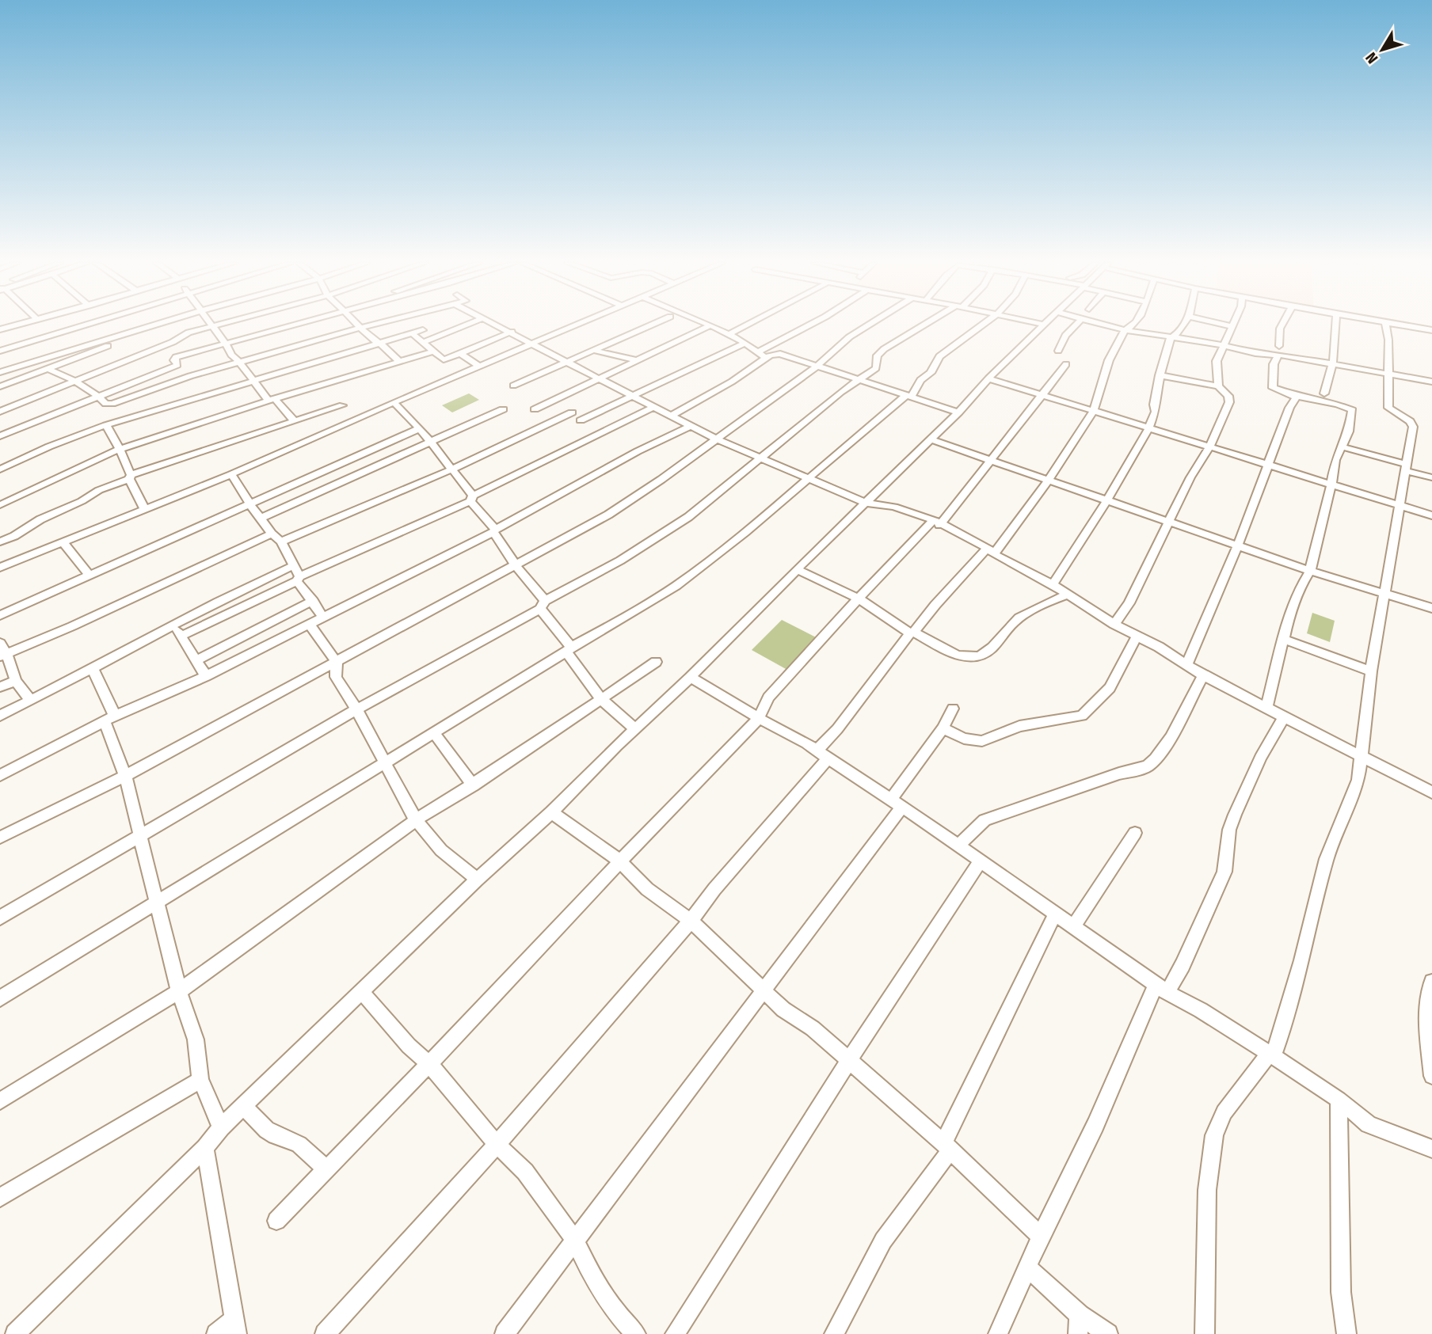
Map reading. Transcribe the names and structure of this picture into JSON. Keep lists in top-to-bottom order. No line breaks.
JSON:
{"north":"bottom left"}
